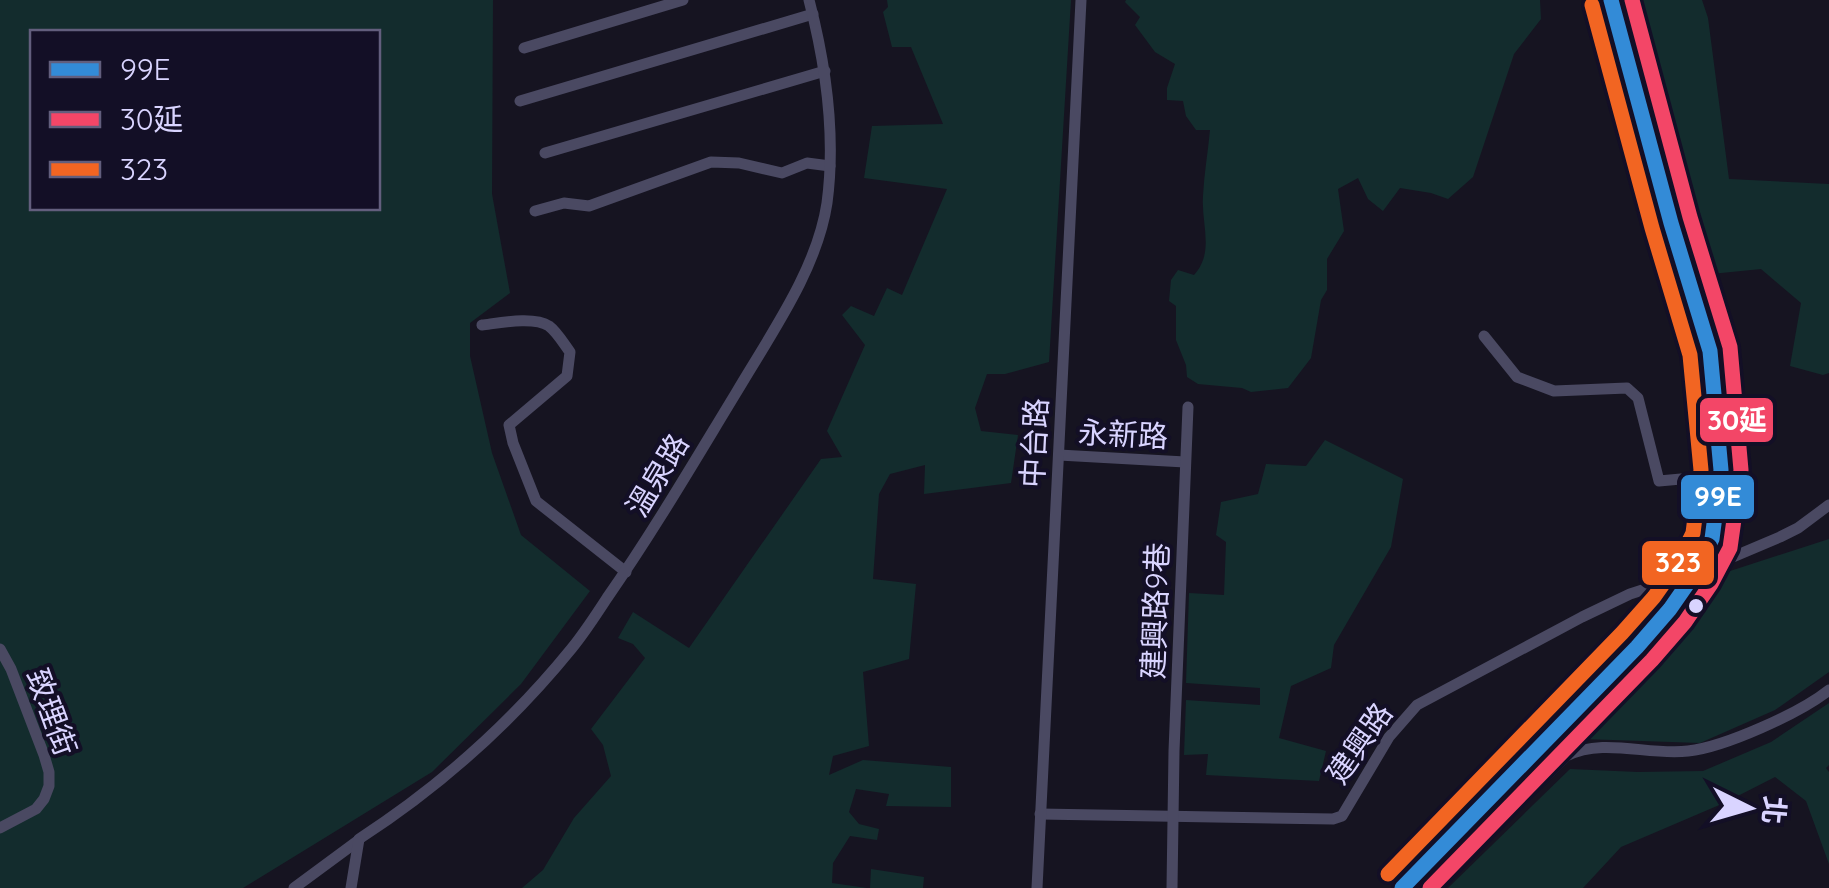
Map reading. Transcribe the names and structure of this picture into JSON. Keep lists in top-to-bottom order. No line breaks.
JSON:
{"streets":{"street":["永新路","中台路","溫泉路","建興路9巷","致理街","建興路"]},"crossings":[["永新路","中台路"],["永新路","建興路9巷"],["中台路","建興路"],["建興路9巷","建興路"]],"lines":["transit line 99E","transit line 30延","transit line 323"],"legend":["99E","30延","323"],"north":"right"}
